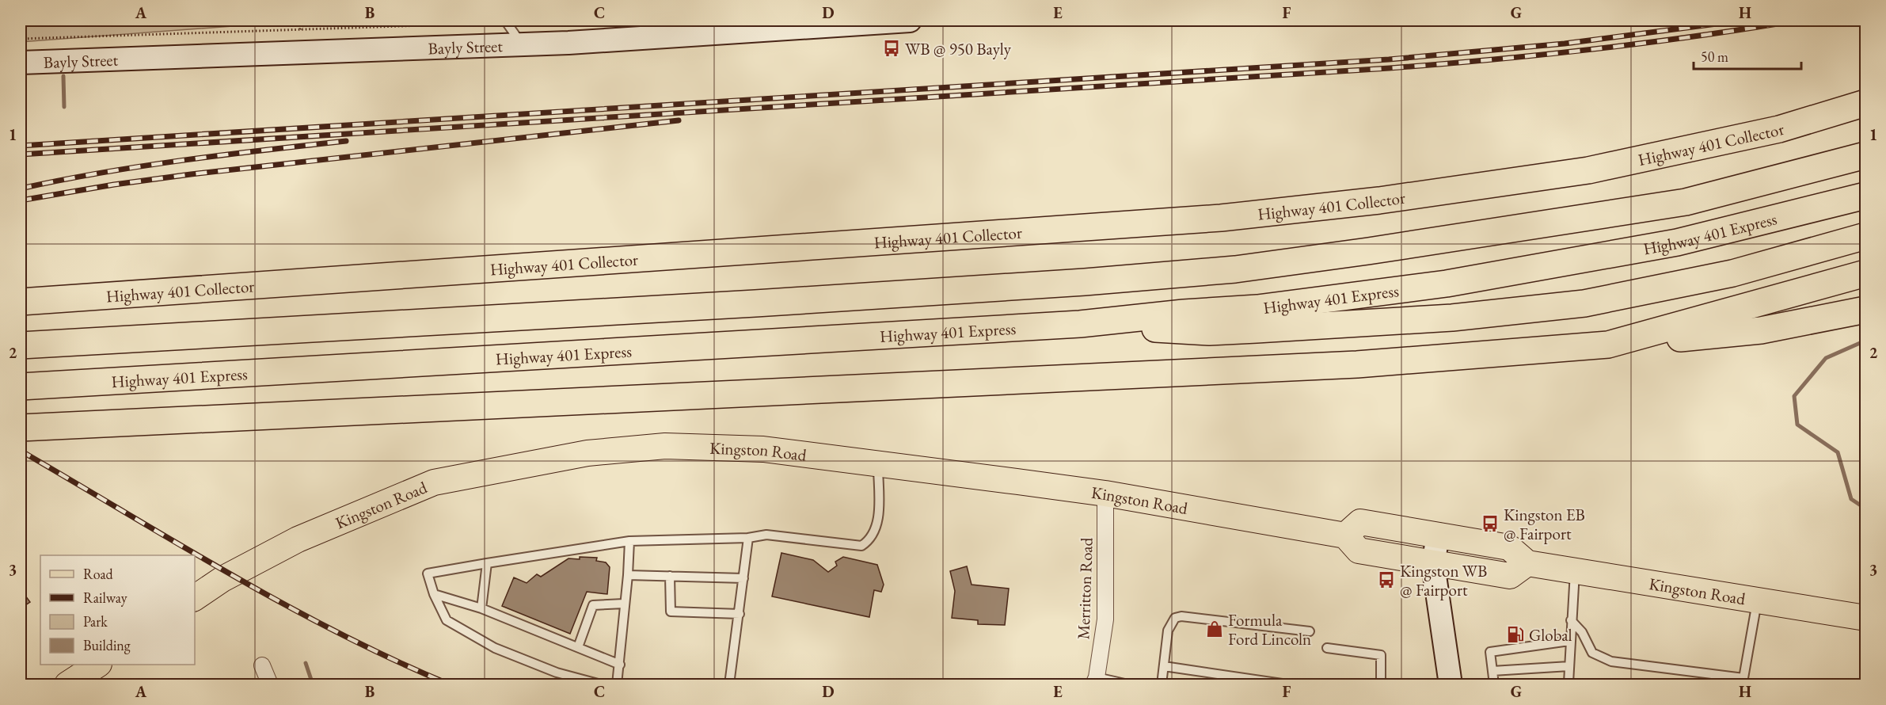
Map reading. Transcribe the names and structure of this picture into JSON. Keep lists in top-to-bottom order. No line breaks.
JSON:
{"streets":{"highway":["Highway 401 Collector","Highway 401 Express"],"main road":["Bayly Street","Kingston Road"],"street":["Merritton Road"]},"crossings":[["Kingston Road","Merritton Road"]],"places":{"bus stop":["WB @ 950 Bayly","Kingston EB @ Fairport","Kingston WB @ Fairport"],"shop":["Formula Ford Lincoln"],"fuel station":["Global"]},"legend":["Road","Railway","Park","Building"],"scale_bar":"50 m","grid":{"columns":["A","B","C","D","E","F","G","H"],"rows":["1","2","3"]}}
